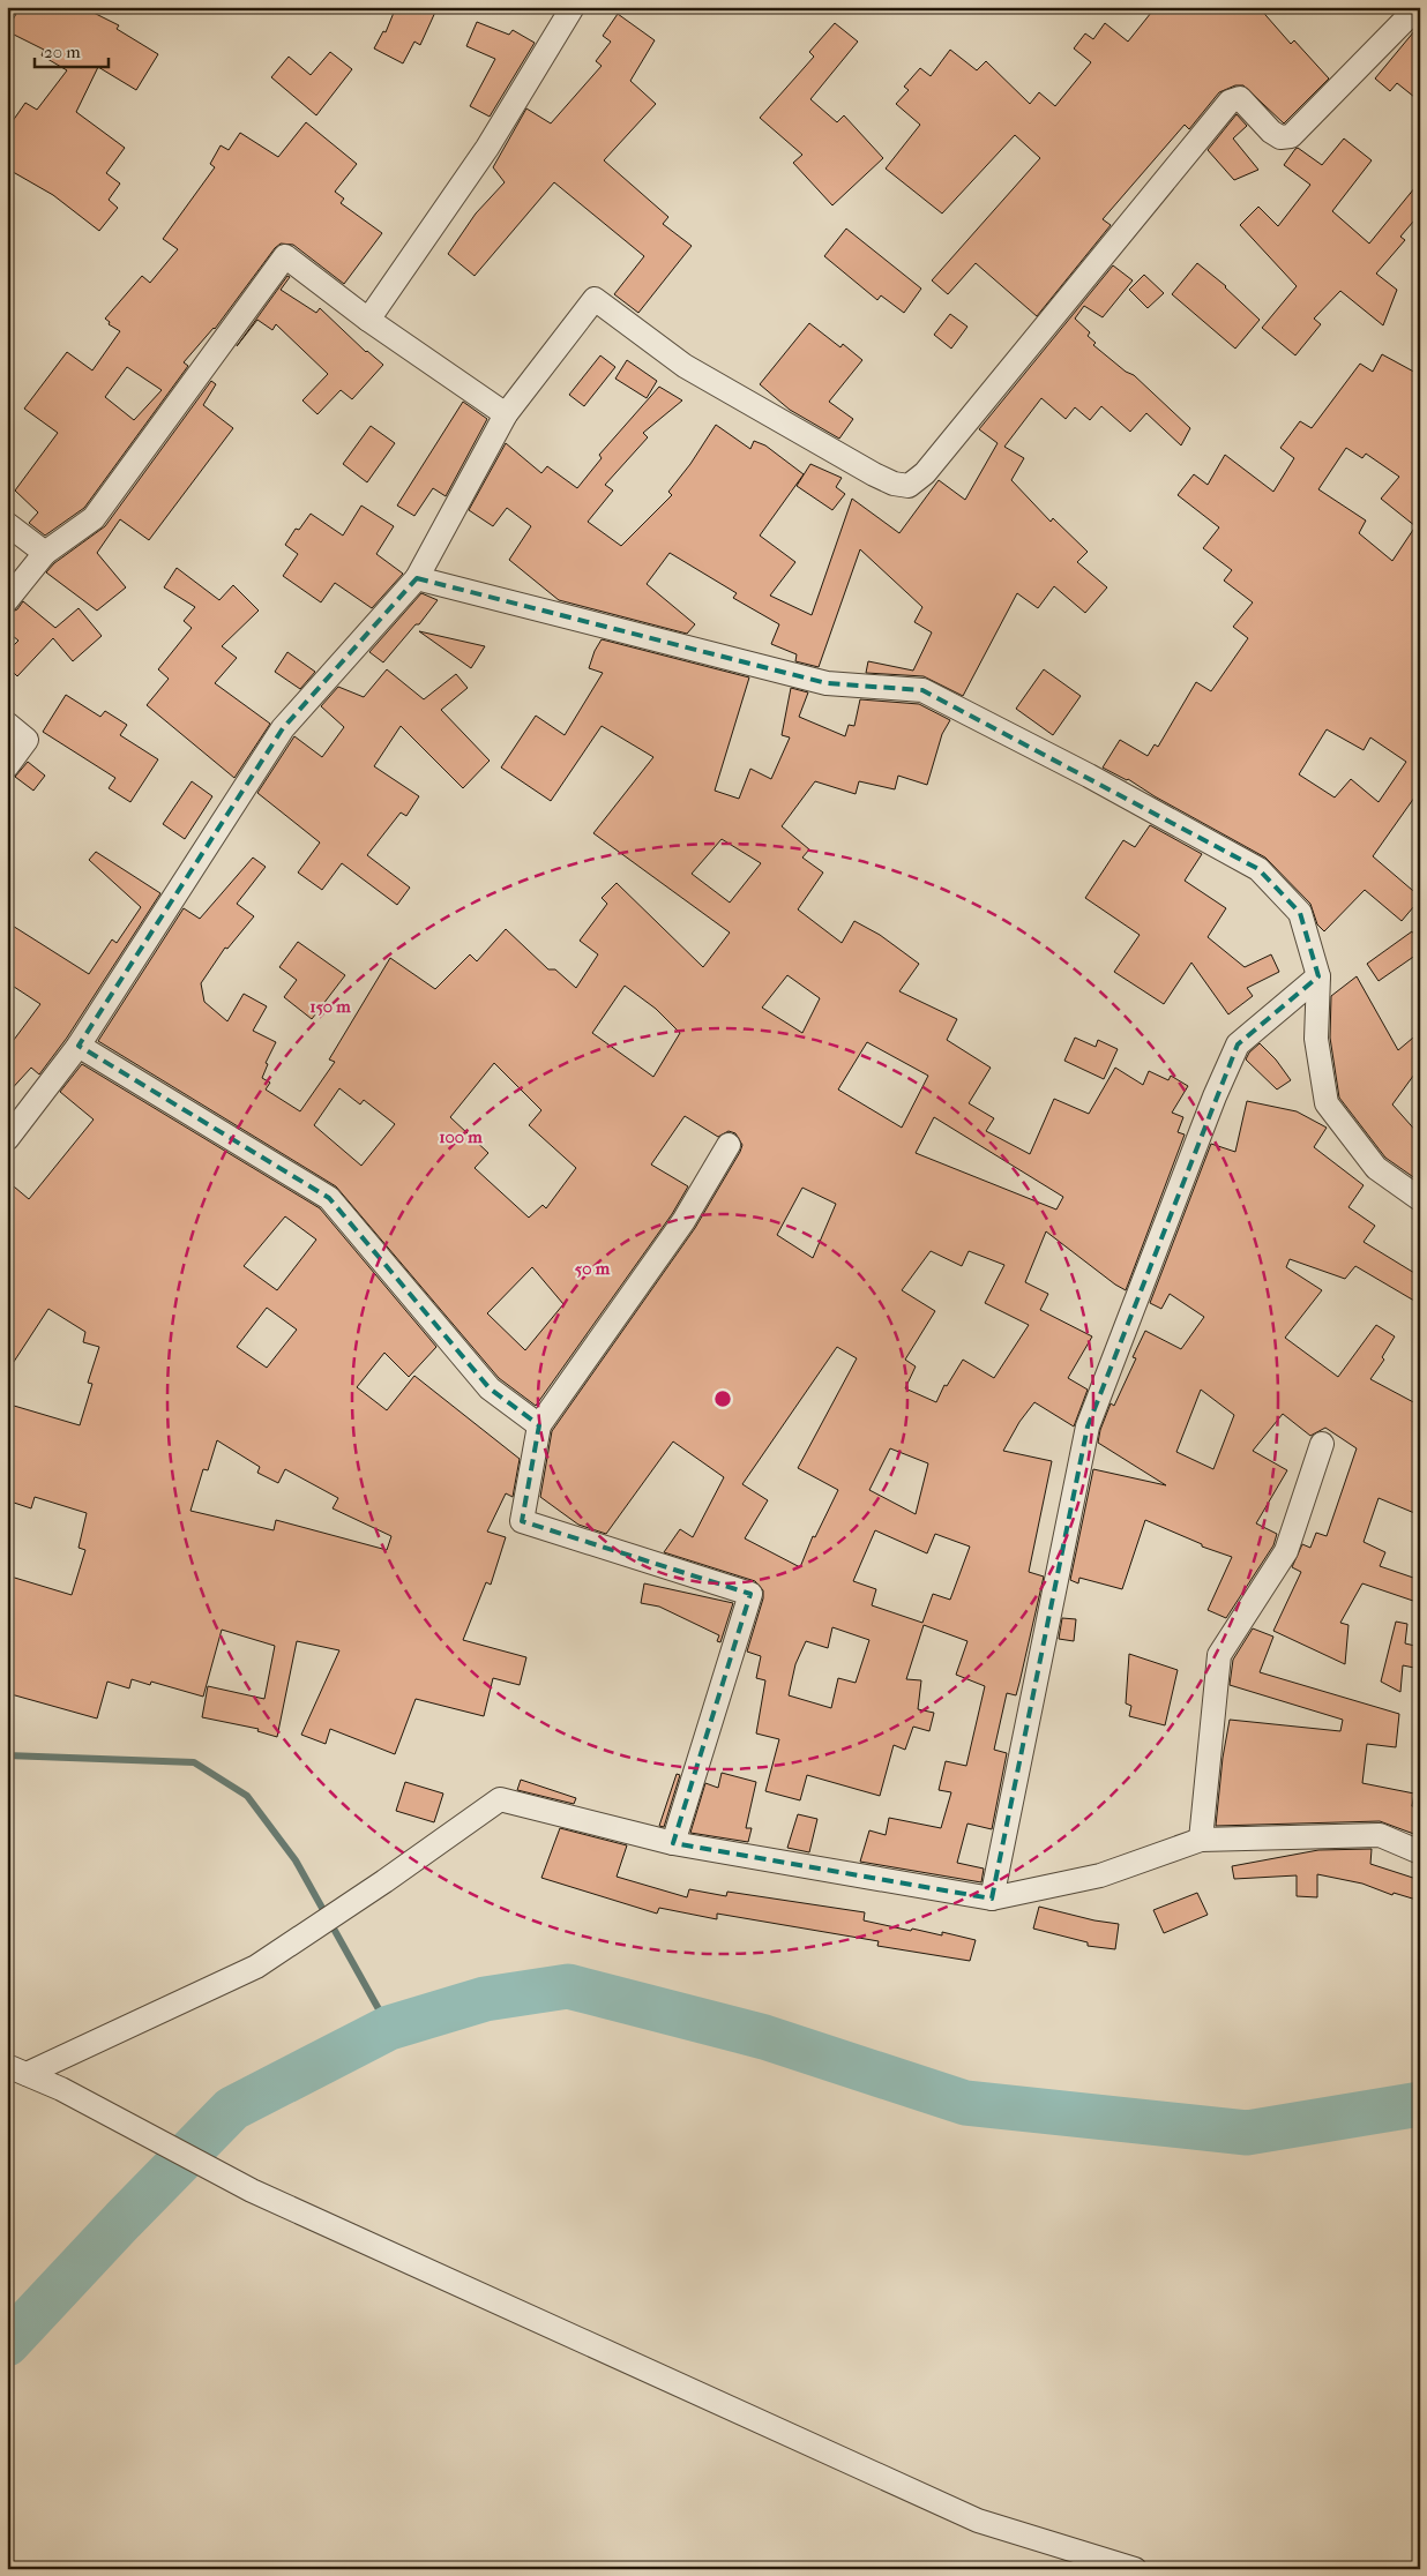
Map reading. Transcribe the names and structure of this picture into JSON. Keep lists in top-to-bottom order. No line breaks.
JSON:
{"scale_bar":"20 m","rings":["150 m","100 m","50 m"]}
